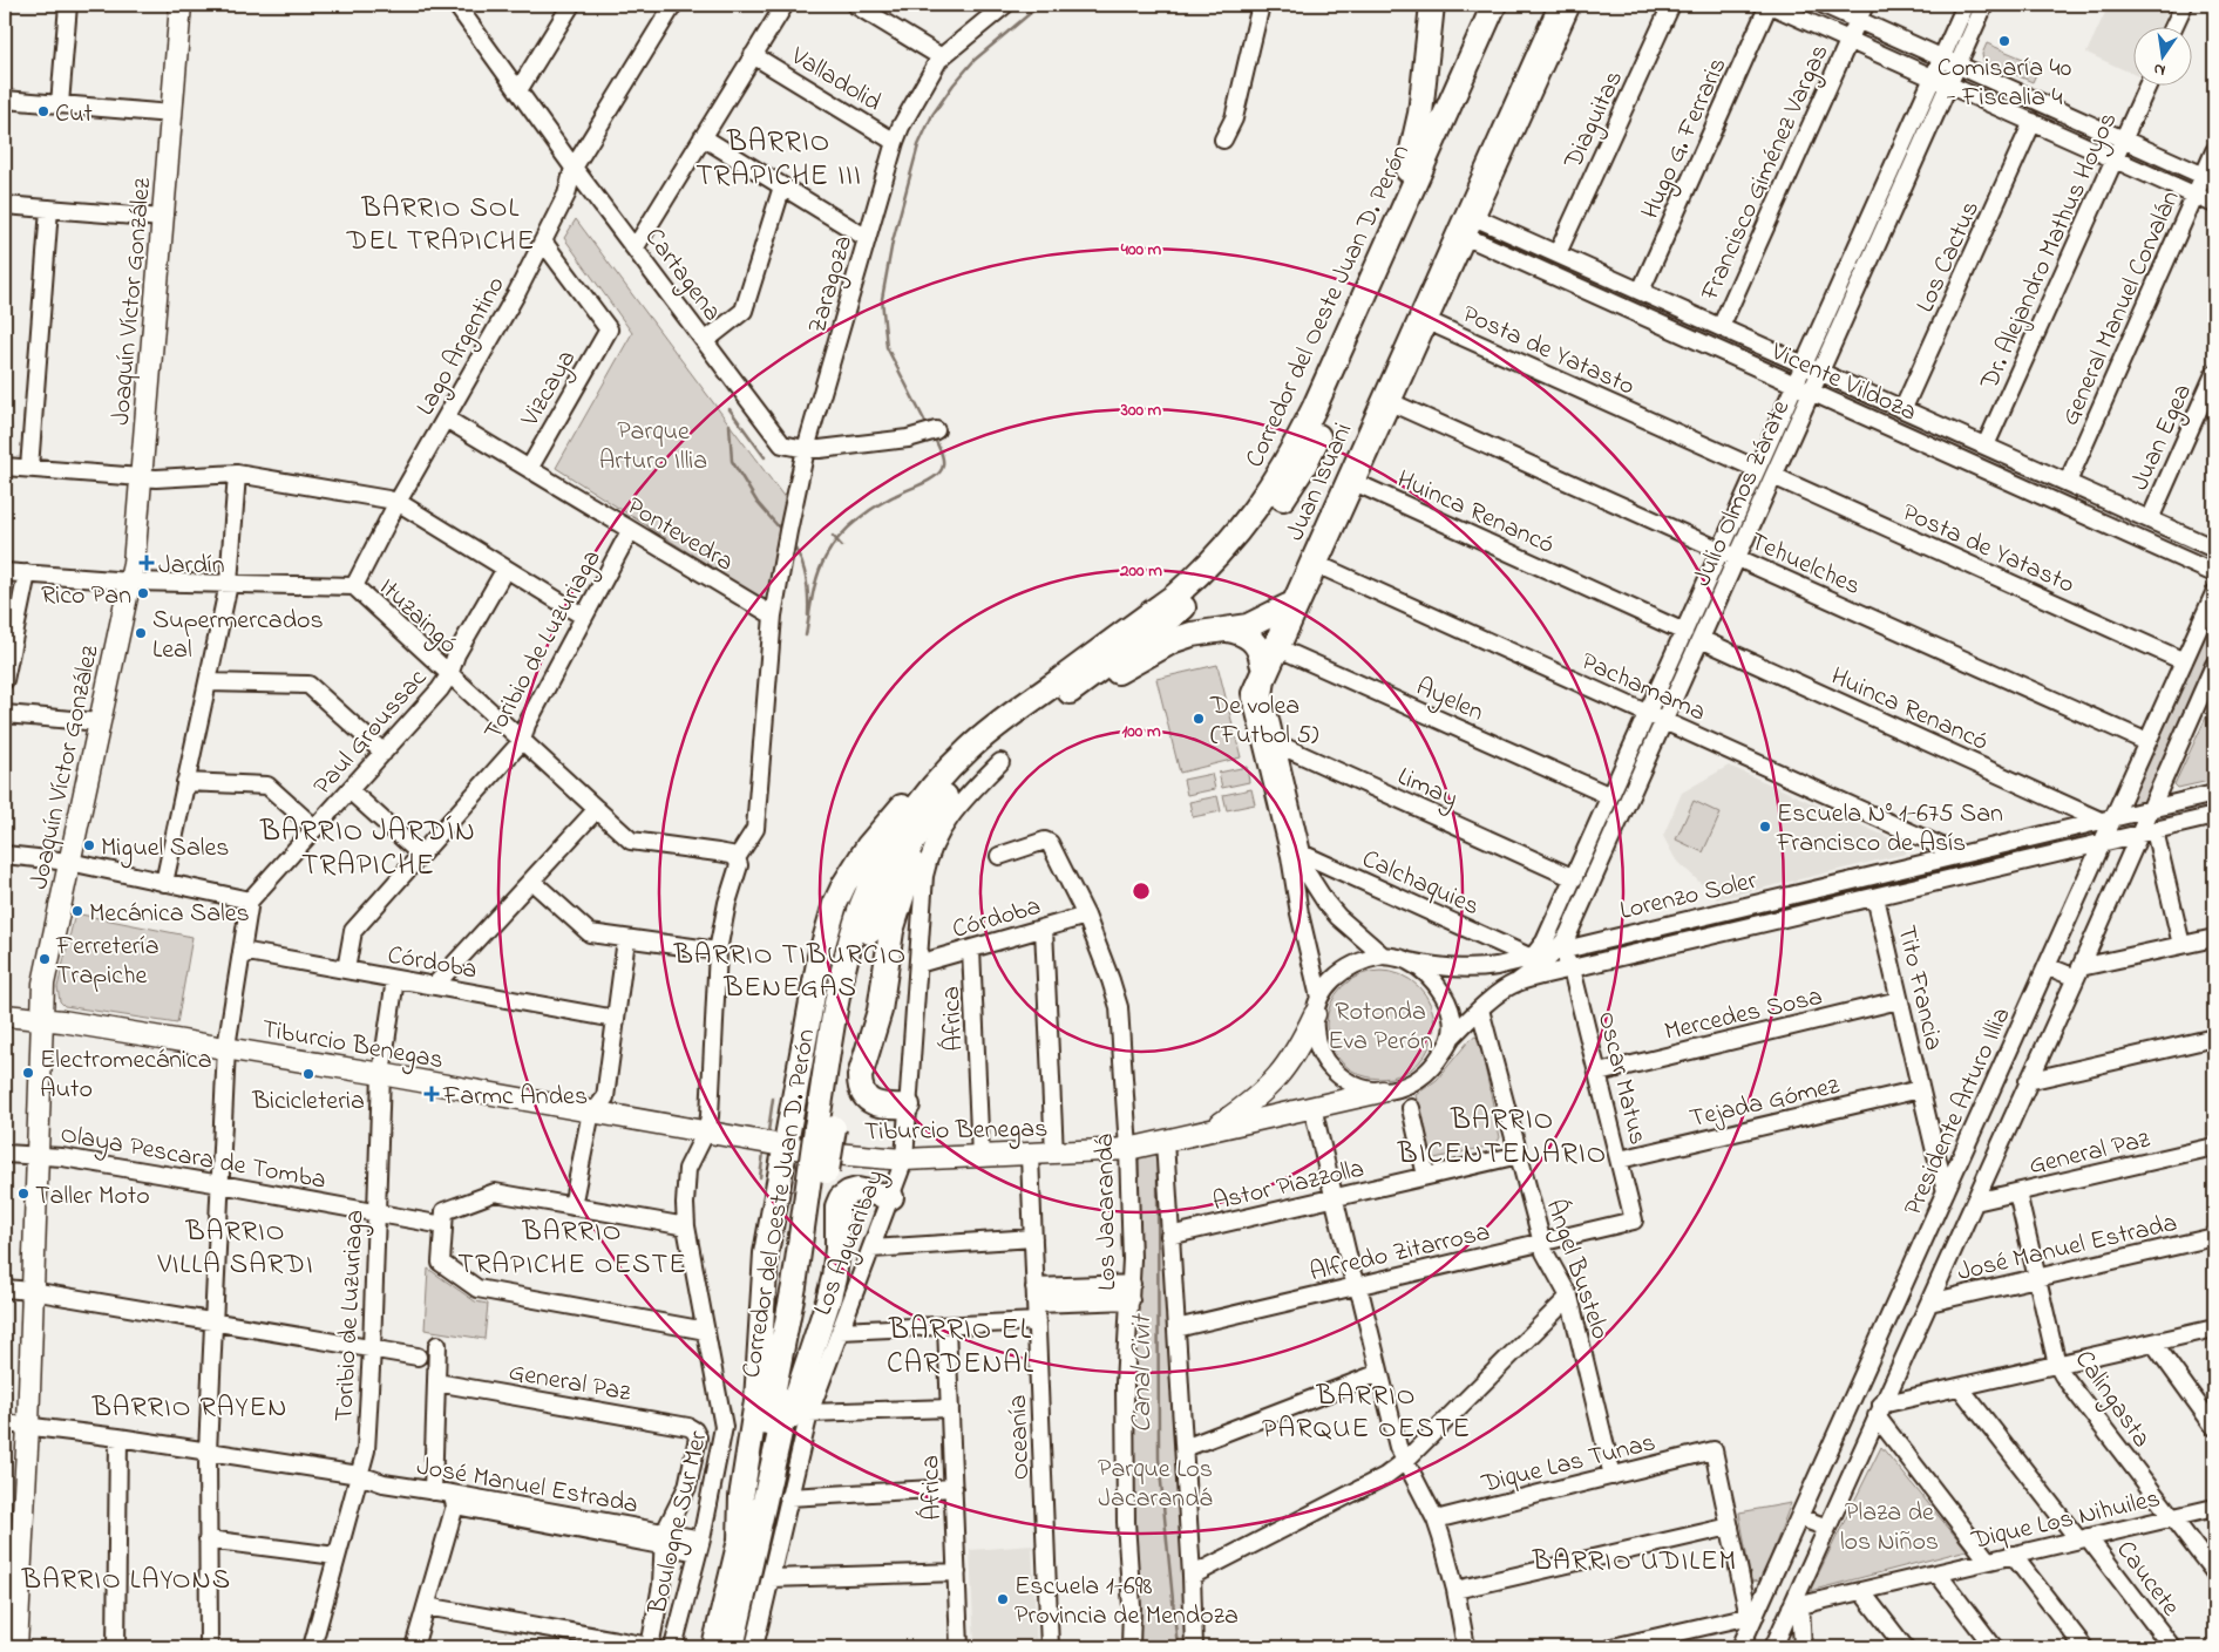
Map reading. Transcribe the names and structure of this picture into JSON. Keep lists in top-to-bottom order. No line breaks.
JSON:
{"streets":{"highway":["Corredor del Oeste Juan D. Perón"],"main road":["Joaquín Víctor González","Tiburcio Benegas"],"street":["Valladolid","Diaguitas","Hugo G. Ferraris","Francisco Giménez Vargas","Dr. Alejandro Mathus Hoyos","Los Cactus","Cartagena","Zaragoza","General Manuel Corvalán","Lago Argentino","Posta de Yatasto","Vicente Vildoza","Vizcaya","Juan Egea","Juan Isuani","Julio Olmos Zárate","Huinca Renancó","Pontevedra","Tehuelches","Ituzaingó","Toribio de Luzuriaga","Pachamama","Ayelen","Paul Groussac","Limay","Calchaquies","Lorenzo Soler","Córdoba","Tito Francia","Mercedes Sosa","África","Oscar Matus","Tejada Gómez","Presidente Arturo Illia","General Paz","Olaya Pescara de Tomba","Astor Piazzolla","Los Jacarandá","Los Aguaribay","José Manuel Estrada","Alfredo Zitarrosa","Ángel Bustelo","Calingasta","Oceanía","Dique Las Tunas","Dique Los Nihuiles","Boulogne Sur Mer","Caucete"]},"crossings":[["Valladolid","Zaragoza"],["Diaguitas","Vicente Vildoza"],["Hugo G. Ferraris","Vicente Vildoza"],["Francisco Giménez Vargas","Vicente Vildoza"],["Dr. Alejandro Mathus Hoyos","Vicente Vildoza"],["Los Cactus","Vicente Vildoza"],["Cartagena","Zaragoza"],["Cartagena","Lago Argentino"],["Zaragoza","Pontevedra"],["Zaragoza","Boulogne Sur Mer"],["Joaquín Víctor González","Ituzaingó"],["Joaquín Víctor González","Tiburcio Benegas"],["Joaquín Víctor González","Olaya Pescara de Tomba"],["Corredor del Oeste Juan D. Perón","Los Aguaribay"],["General Manuel Corvalán","Vicente Vildoza"],["Lago Argentino","Vizcaya"],["Lago Argentino","Pontevedra"],["Lago Argentino","Ituzaingó"],["Posta de Yatasto","Juan Isuani"],["Posta de Yatasto","Julio Olmos Zárate"],["Posta de Yatasto","Presidente Arturo Illia"],["Vicente Vildoza","Juan Egea"],["Vicente Vildoza","Juan Isuani"],["Vicente Vildoza","Julio Olmos Zárate"],["Vizcaya","Pontevedra"],["Juan Isuani","Huinca Renancó"],["Juan Isuani","Tehuelches"],["Juan Isuani","Pachamama"],["Juan Isuani","Ayelen"],["Juan Isuani","Limay"],["Juan Isuani","Calchaquies"],["Juan Isuani","Lorenzo Soler"],["Juan Isuani","Tiburcio Benegas"],["Julio Olmos Zárate","Huinca Renancó"],["Julio Olmos Zárate","Tehuelches"],["Julio Olmos Zárate","Pachamama"],["Julio Olmos Zárate","Ayelen"],["Julio Olmos Zárate","Limay"],["Julio Olmos Zárate","Calchaquies"],["Julio Olmos Zárate","Lorenzo Soler"],["Julio Olmos Zárate","Oscar Matus"],["Huinca Renancó","Lorenzo Soler"],["Huinca Renancó","Presidente Arturo Illia"],["Pontevedra","Toribio de Luzuriaga"],["Pontevedra","Boulogne Sur Mer"],["Tehuelches","Presidente Arturo Illia"],["Ituzaingó","Toribio de Luzuriaga"],["Ituzaingó","Paul Groussac"],["Ituzaingó","Boulogne Sur Mer"],["Toribio de Luzuriaga","Córdoba"],["Toribio de Luzuriaga","Tiburcio Benegas"],["Toribio de Luzuriaga","Olaya Pescara de Tomba"],["Toribio de Luzuriaga","José Manuel Estrada"],["Pachamama","Lorenzo Soler"],["Calchaquies","Lorenzo Soler"],["Lorenzo Soler","Tito Francia"],["Lorenzo Soler","Tiburcio Benegas"],["Lorenzo Soler","Oscar Matus"],["Lorenzo Soler","Presidente Arturo Illia"],["Lorenzo Soler","Ángel Bustelo"],["Córdoba","África"],["Córdoba","Los Jacarandá"],["Córdoba","Los Aguaribay"],["Tito Francia","Mercedes Sosa"],["Tito Francia","Tejada Gómez"],["Tito Francia","Presidente Arturo Illia"],["Mercedes Sosa","Oscar Matus"],["África","Tiburcio Benegas"],["Tiburcio Benegas","Los Jacarandá"],["Tiburcio Benegas","Los Aguaribay"],["Tiburcio Benegas","Oceanía"],["Tiburcio Benegas","Boulogne Sur Mer"],["Oscar Matus","Tejada Gómez"],["Oscar Matus","Alfredo Zitarrosa"],["Presidente Arturo Illia","General Paz"],["Presidente Arturo Illia","José Manuel Estrada"],["Presidente Arturo Illia","Dique Los Nihuiles"],["General Paz","José Manuel Estrada"],["General Paz","Calingasta"],["Astor Piazzolla","Ángel Bustelo"],["José Manuel Estrada","Calingasta"],["José Manuel Estrada","Boulogne Sur Mer"],["Alfredo Zitarrosa","Ángel Bustelo"],["Ángel Bustelo","Dique Las Tunas"],["Calingasta","Dique Los Nihuiles"],["Dique Los Nihuiles","Caucete"]],"districts":["BARRIO TRAPICHE III","BARRIO SOL DEL TRAPICHE","BARRIO JARDÍN TRAPICHE","BARRIO TIBURCIO BENEGAS","BARRIO BICENTENARIO","BARRIO VILLA SARDI","BARRIO TRAPICHE OESTE","BARRIO EL CARDENAL","BARRIO PARQUE OESTE","BARRIO RAYEN","BARRIO UDILEM","BARRIO LAYONS"],"water":["Canal Civit"],"parks":["Parque Arturo Illia","Rotonda Eva Perón","Parque Los Jacarandá","Plaza de los Niños"],"places":{"other":["Comisaría 40 - Fiscalia 4","Cut","Rico Pan","Supermercados Leal","De volea (Futbol 5)","Escuela N° 1-675 San Francisco de Asís","Miguel Sales","Mecánica Sales","Ferretería Trapiche","Electromecánica Auto","Bicicleteria","Taller Moto","Escuela 1-698 Provincia de Mendoza"],"health":["Jardín","Farmc Andes"]},"north":"bottom","rings":["400 m","300 m","200 m","100 m"]}
